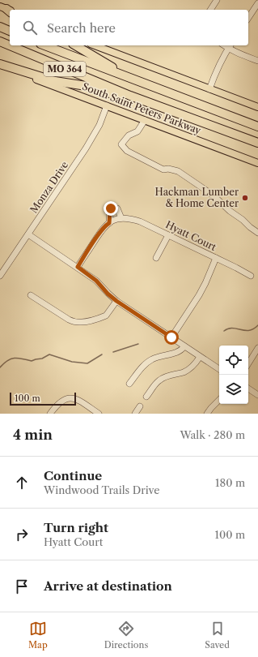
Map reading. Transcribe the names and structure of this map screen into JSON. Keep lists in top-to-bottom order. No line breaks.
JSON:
{"streets":{"highway":["MO 364"],"main road":["South Saint Peters Parkway"],"street":["Monza Drive","Hyatt Court"]},"crossings":[["South Saint Peters Parkway","Monza Drive"]],"places":["Hackman Lumber & Home Center"],"scale_bar":"100 m","page":{"search":"Search here","scale":"100 m","heading":["4 min","Walk · 280 m"],"list":[["Continue","Windwood Trails Drive","180 m"],["Turn right","Hyatt Court","100 m"],"Arrive at destination"],"nav":["Map","Directions","Saved"]}}
